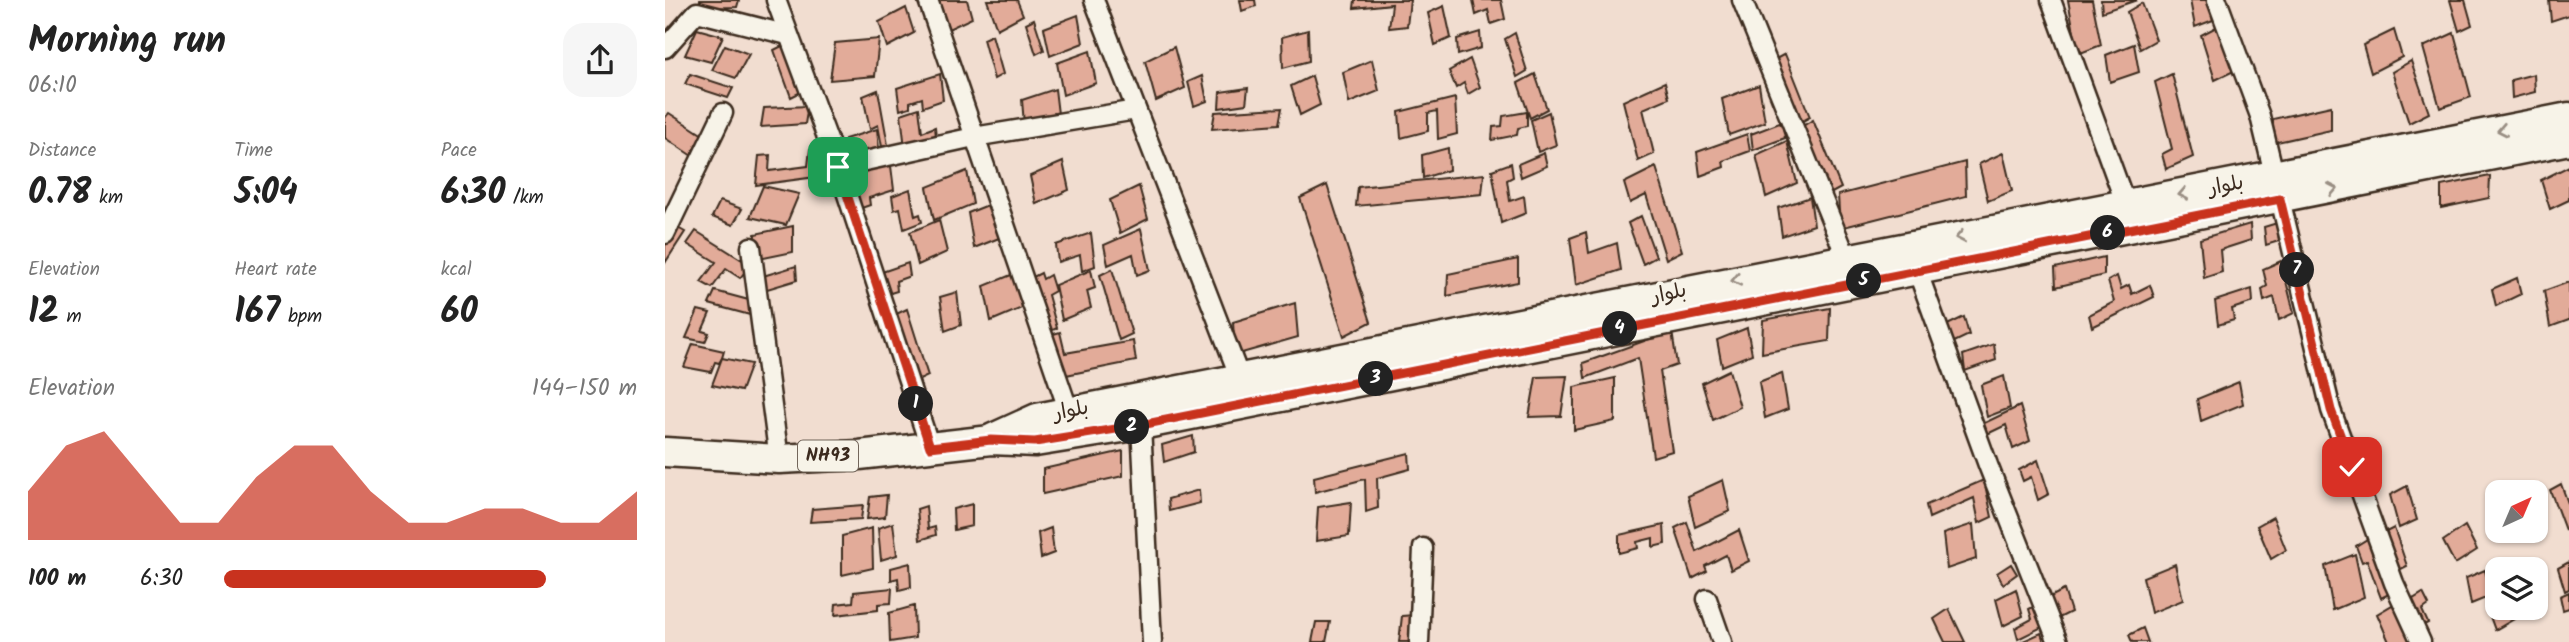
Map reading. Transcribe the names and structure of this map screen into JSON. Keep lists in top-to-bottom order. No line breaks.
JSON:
{"streets":{"main road":["بلوار","NH93"]},"crossings":[["بلوار","NH93"]],"north":"top right","page":{"heading":["Morning run","06:10"],"stats":[["Distance","0.78 km"],["Time","5:04"],["Pace","6:30 /km"],["Elevation","12 m"],["Heart rate","167 bpm"],["kcal","60"]],"pins":["6","7","5","4","3","1","2"],"chart":["Elevation","144–150 m"],"list":[{"name":"100 m","note":"6:30"}]}}
